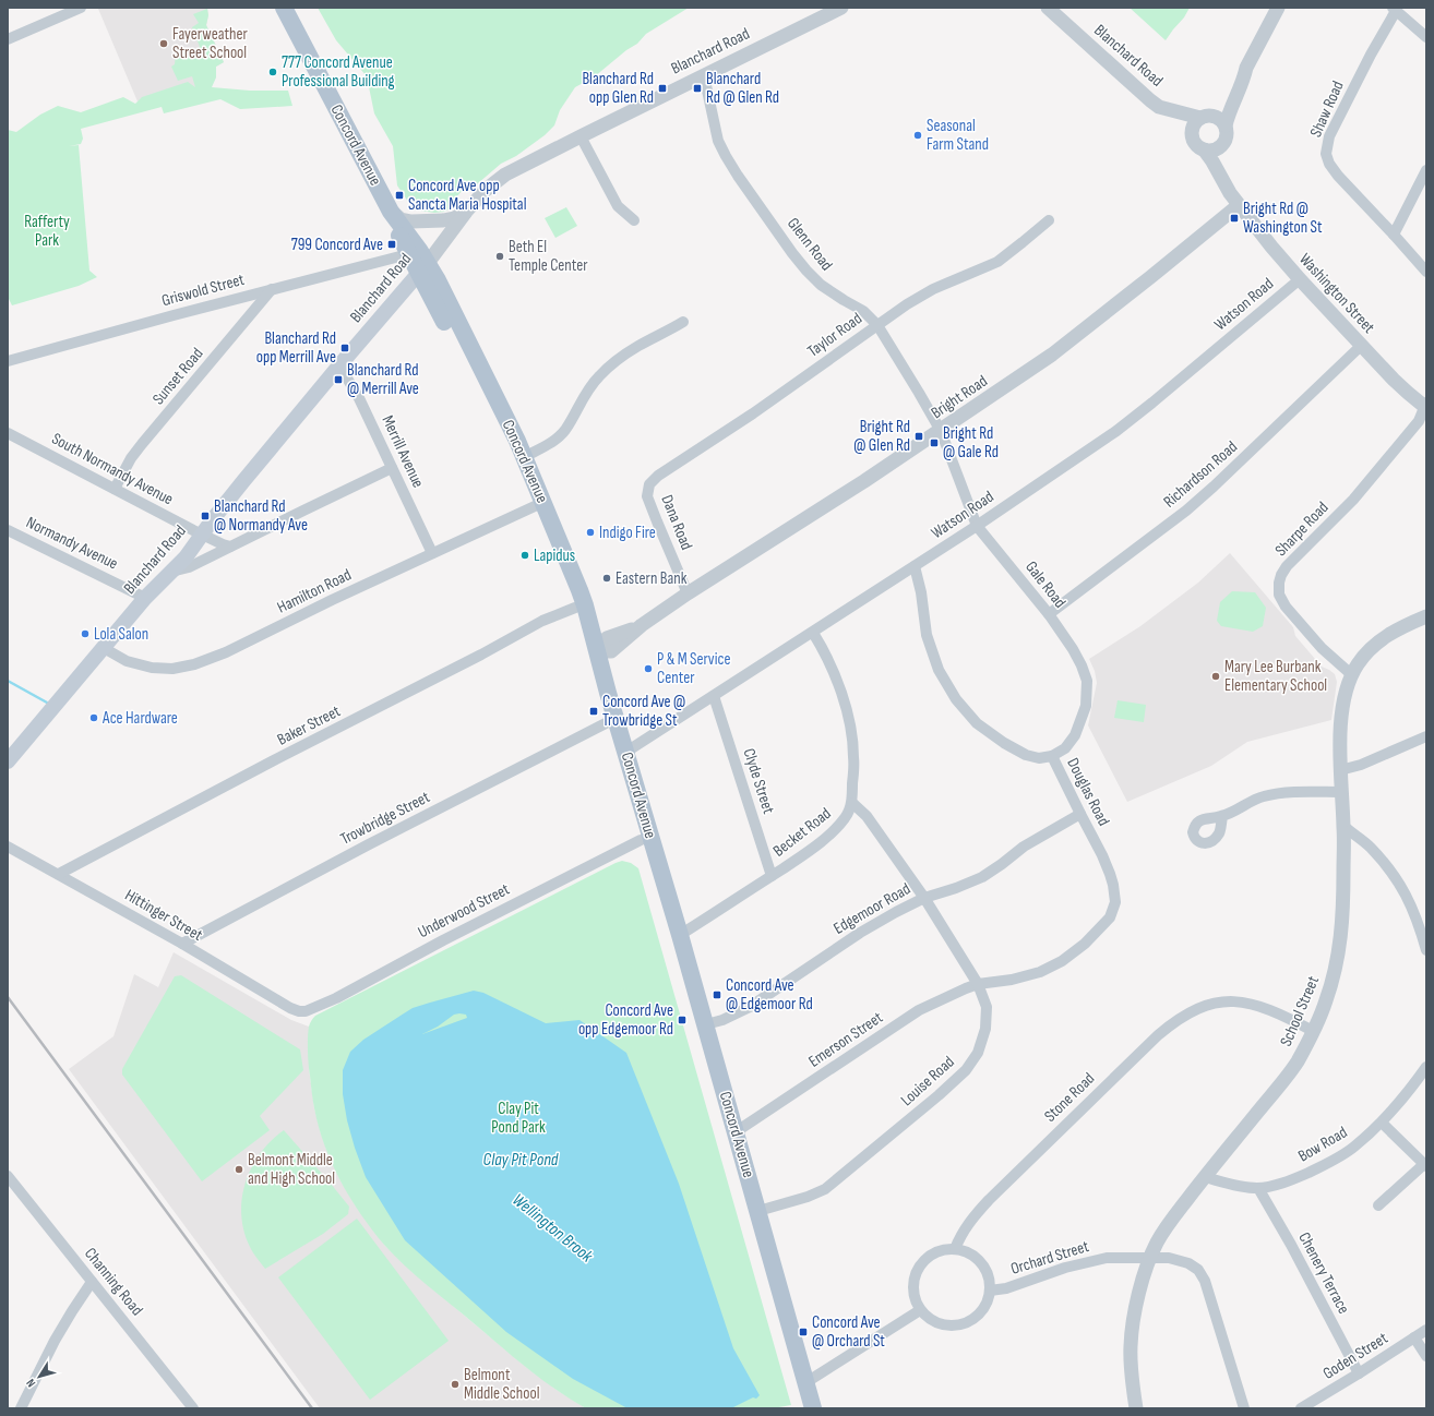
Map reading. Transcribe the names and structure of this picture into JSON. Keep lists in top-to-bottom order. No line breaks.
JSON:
{"streets":{"main road":["Blanchard Road","Concord Avenue"],"street":["Shaw Road","Glenn Road","Griswold Street","Washington Street","Watson Road","Taylor Road","Sunset Road","Bright Road","Merrill Avenue","South Normandy Avenue","Richardson Road","Dana Road","Sharpe Road","Normandy Avenue","Gale Road","Hamilton Road","Baker Street","Clyde Street","Douglas Road","Trowbridge Street","Becket Road","Edgemoor Road","Underwood Street","Hittinger Street","School Street","Emerson Street","Louise Road","Stone Road","Bow Road","Orchard Street","Chenery Terrace","Channing Road","Goden Street"]},"crossings":[["Blanchard Road","Concord Avenue"],["Blanchard Road","Glenn Road"],["Blanchard Road","Washington Street"],["Blanchard Road","Merrill Avenue"],["Blanchard Road","South Normandy Avenue"],["Blanchard Road","Normandy Avenue"],["Blanchard Road","Hamilton Road"],["Concord Avenue","Griswold Street"],["Concord Avenue","Watson Road"],["Concord Avenue","Bright Road"],["Concord Avenue","Hamilton Road"],["Concord Avenue","Baker Street"],["Concord Avenue","Trowbridge Street"],["Concord Avenue","Becket Road"],["Concord Avenue","Edgemoor Road"],["Concord Avenue","Underwood Street"],["Concord Avenue","Emerson Street"],["Concord Avenue","Louise Road"],["Glenn Road","Taylor Road"],["Glenn Road","Bright Road"],["Glenn Road","Gale Road"],["Griswold Street","Sunset Road"],["Washington Street","Watson Road"],["Washington Street","Bright Road"],["Washington Street","Richardson Road"],["Washington Street","Sharpe Road"],["Watson Road","Gale Road"],["Watson Road","Clyde Street"],["Watson Road","Douglas Road"],["Watson Road","Becket Road"],["Taylor Road","Dana Road"],["Sunset Road","South Normandy Avenue"],["Bright Road","Dana Road"],["Bright Road","Gale Road"],["Merrill Avenue","Hamilton Road"],["Richardson Road","Gale Road"],["Sharpe Road","School Street"],["Gale Road","Douglas Road"],["Baker Street","Hittinger Street"],["Clyde Street","Becket Road"],["Douglas Road","Edgemoor Road"],["Douglas Road","Emerson Street"],["Douglas Road","Louise Road"],["Trowbridge Street","Hittinger Street"],["Becket Road","Louise Road"],["Edgemoor Road","Louise Road"],["Underwood Street","Hittinger Street"],["School Street","Stone Road"],["School Street","Bow Road"],["School Street","Orchard Street"],["Emerson Street","Louise Road"],["Stone Road","Orchard Street"],["Bow Road","Chenery Terrace"],["Chenery Terrace","Goden Street"]],"water":["Clay Pit Pond","Wellington Brook"],"parks":["Rafferty Park","Clay Pit Pond Park"],"places":{"other":["Fayerweather Street School","777 Concord Avenue Professional Building","Seasonal Farm Stand","Beth El Temple Center","Indigo Fire","Lapidus","Eastern Bank","Lola Salon","P & M Service Center","Mary Lee Burbank Elementary School","Ace Hardware","Belmont Middle and High School","Belmont Middle School"],"transit":["Blanchard Rd opp Glen Rd","Blanchard Rd @ Glen Rd","Concord Ave opp Sancta Maria Hospital","Bright Rd @ Washington St","799 Concord Ave","Blanchard Rd opp Merrill Ave","Blanchard Rd @ Merrill Ave","Bright Rd @ Glen Rd","Bright Rd @ Gale Rd","Blanchard Rd @ Normandy Ave","Concord Ave @ Trowbridge St","Concord Ave @ Edgemoor Rd","Concord Ave opp Edgemoor Rd","Concord Ave @ Orchard St"]},"north":"bottom left"}
